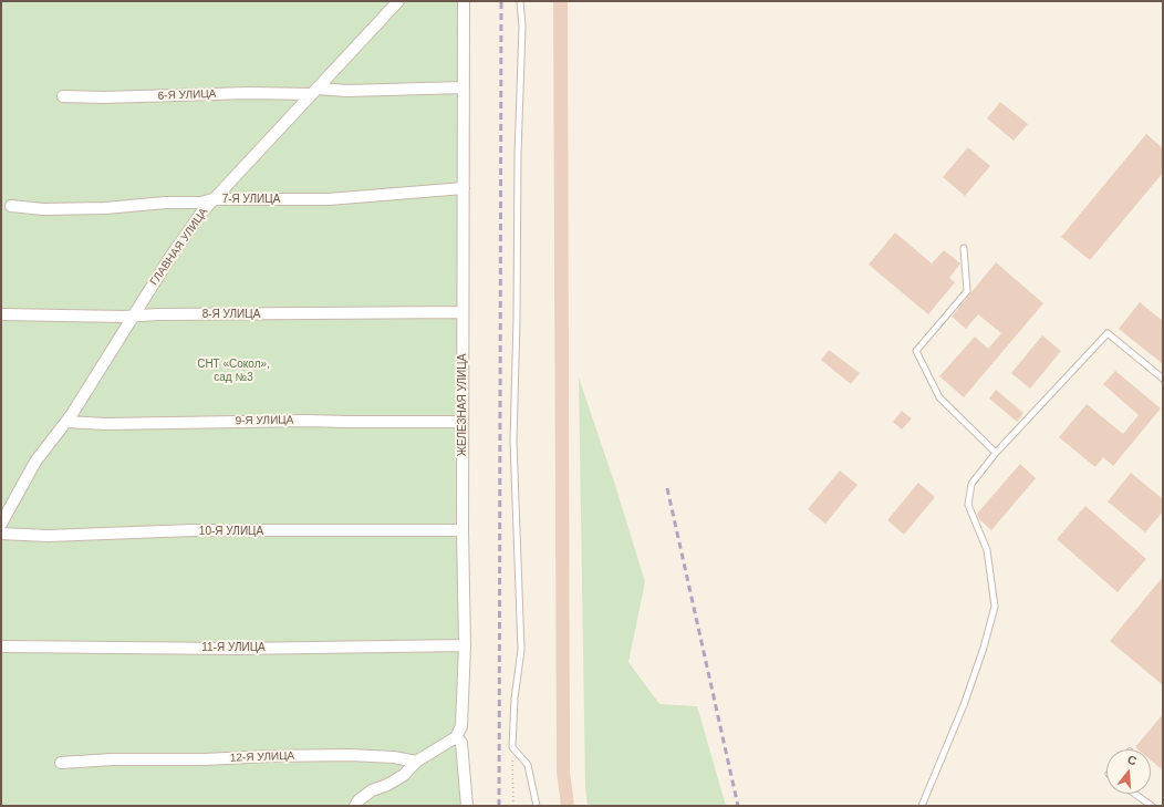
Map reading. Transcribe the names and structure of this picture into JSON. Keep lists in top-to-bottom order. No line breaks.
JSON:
{"streets":{"street":["6-Я УЛИЦА","7-Я УЛИЦА","ГЛАВНАЯ УЛИЦА","8-Я УЛИЦА","ЖЕЛЕЗНАЯ УЛИЦА","9-Я УЛИЦА","10-Я УЛИЦА","11-Я УЛИЦА","12-Я УЛИЦА"]},"crossings":[["6-Я УЛИЦА","ГЛАВНАЯ УЛИЦА"],["6-Я УЛИЦА","ЖЕЛЕЗНАЯ УЛИЦА"],["7-Я УЛИЦА","ГЛАВНАЯ УЛИЦА"],["7-Я УЛИЦА","ЖЕЛЕЗНАЯ УЛИЦА"],["ГЛАВНАЯ УЛИЦА","8-Я УЛИЦА"],["ГЛАВНАЯ УЛИЦА","9-Я УЛИЦА"],["8-Я УЛИЦА","ЖЕЛЕЗНАЯ УЛИЦА"],["ЖЕЛЕЗНАЯ УЛИЦА","9-Я УЛИЦА"],["ЖЕЛЕЗНАЯ УЛИЦА","10-Я УЛИЦА"],["ЖЕЛЕЗНАЯ УЛИЦА","11-Я УЛИЦА"]],"parks":["СНТ «Сокол», сад №3"],"north":"top"}
